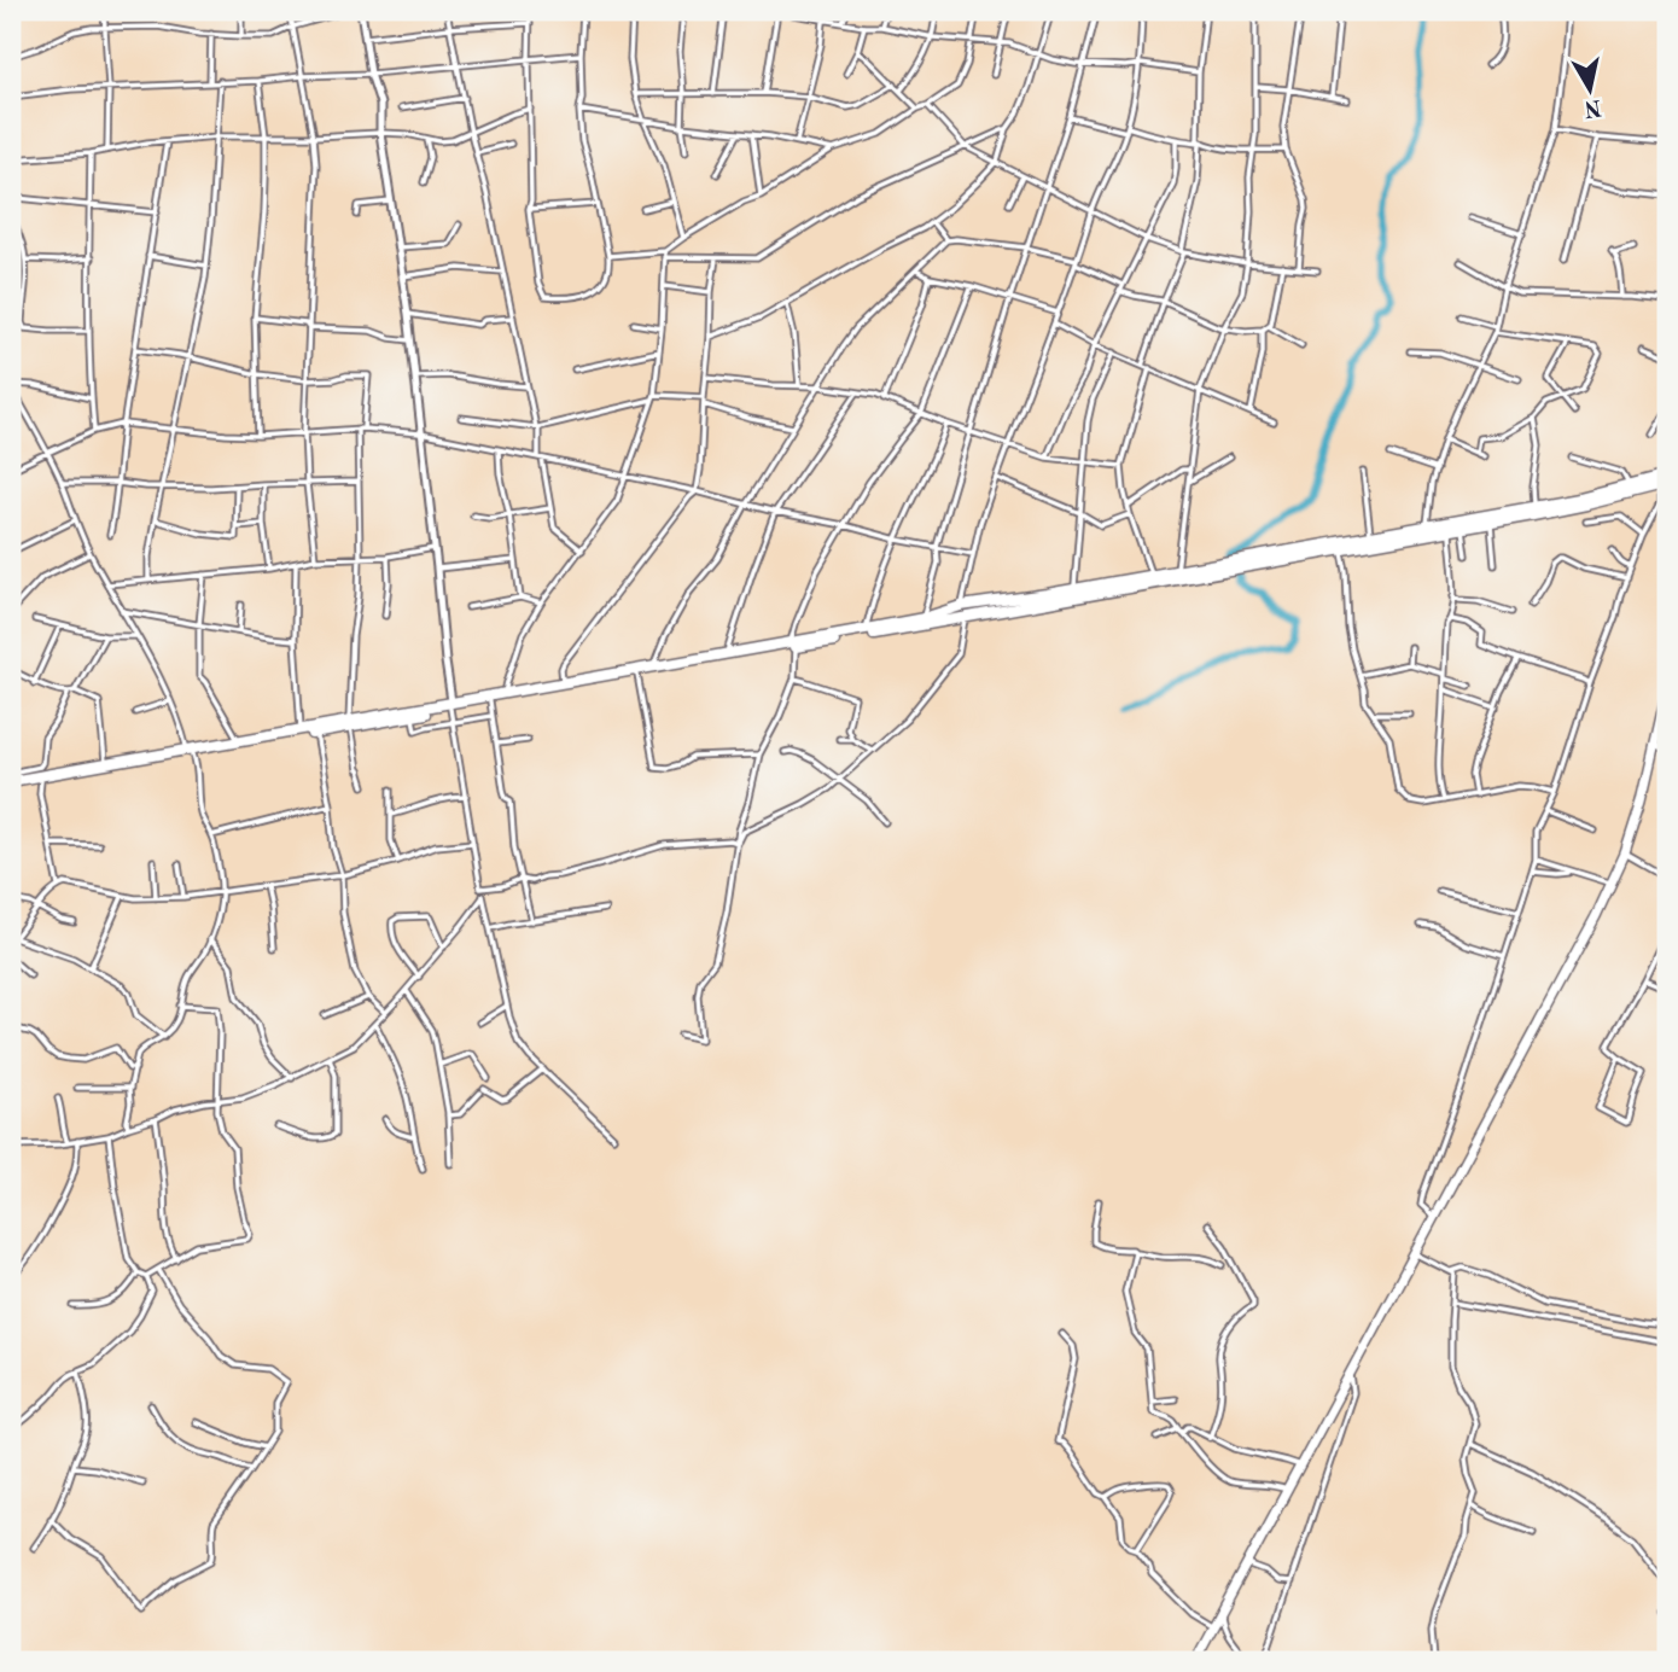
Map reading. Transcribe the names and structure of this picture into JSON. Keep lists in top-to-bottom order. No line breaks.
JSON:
{"north":"bottom"}
